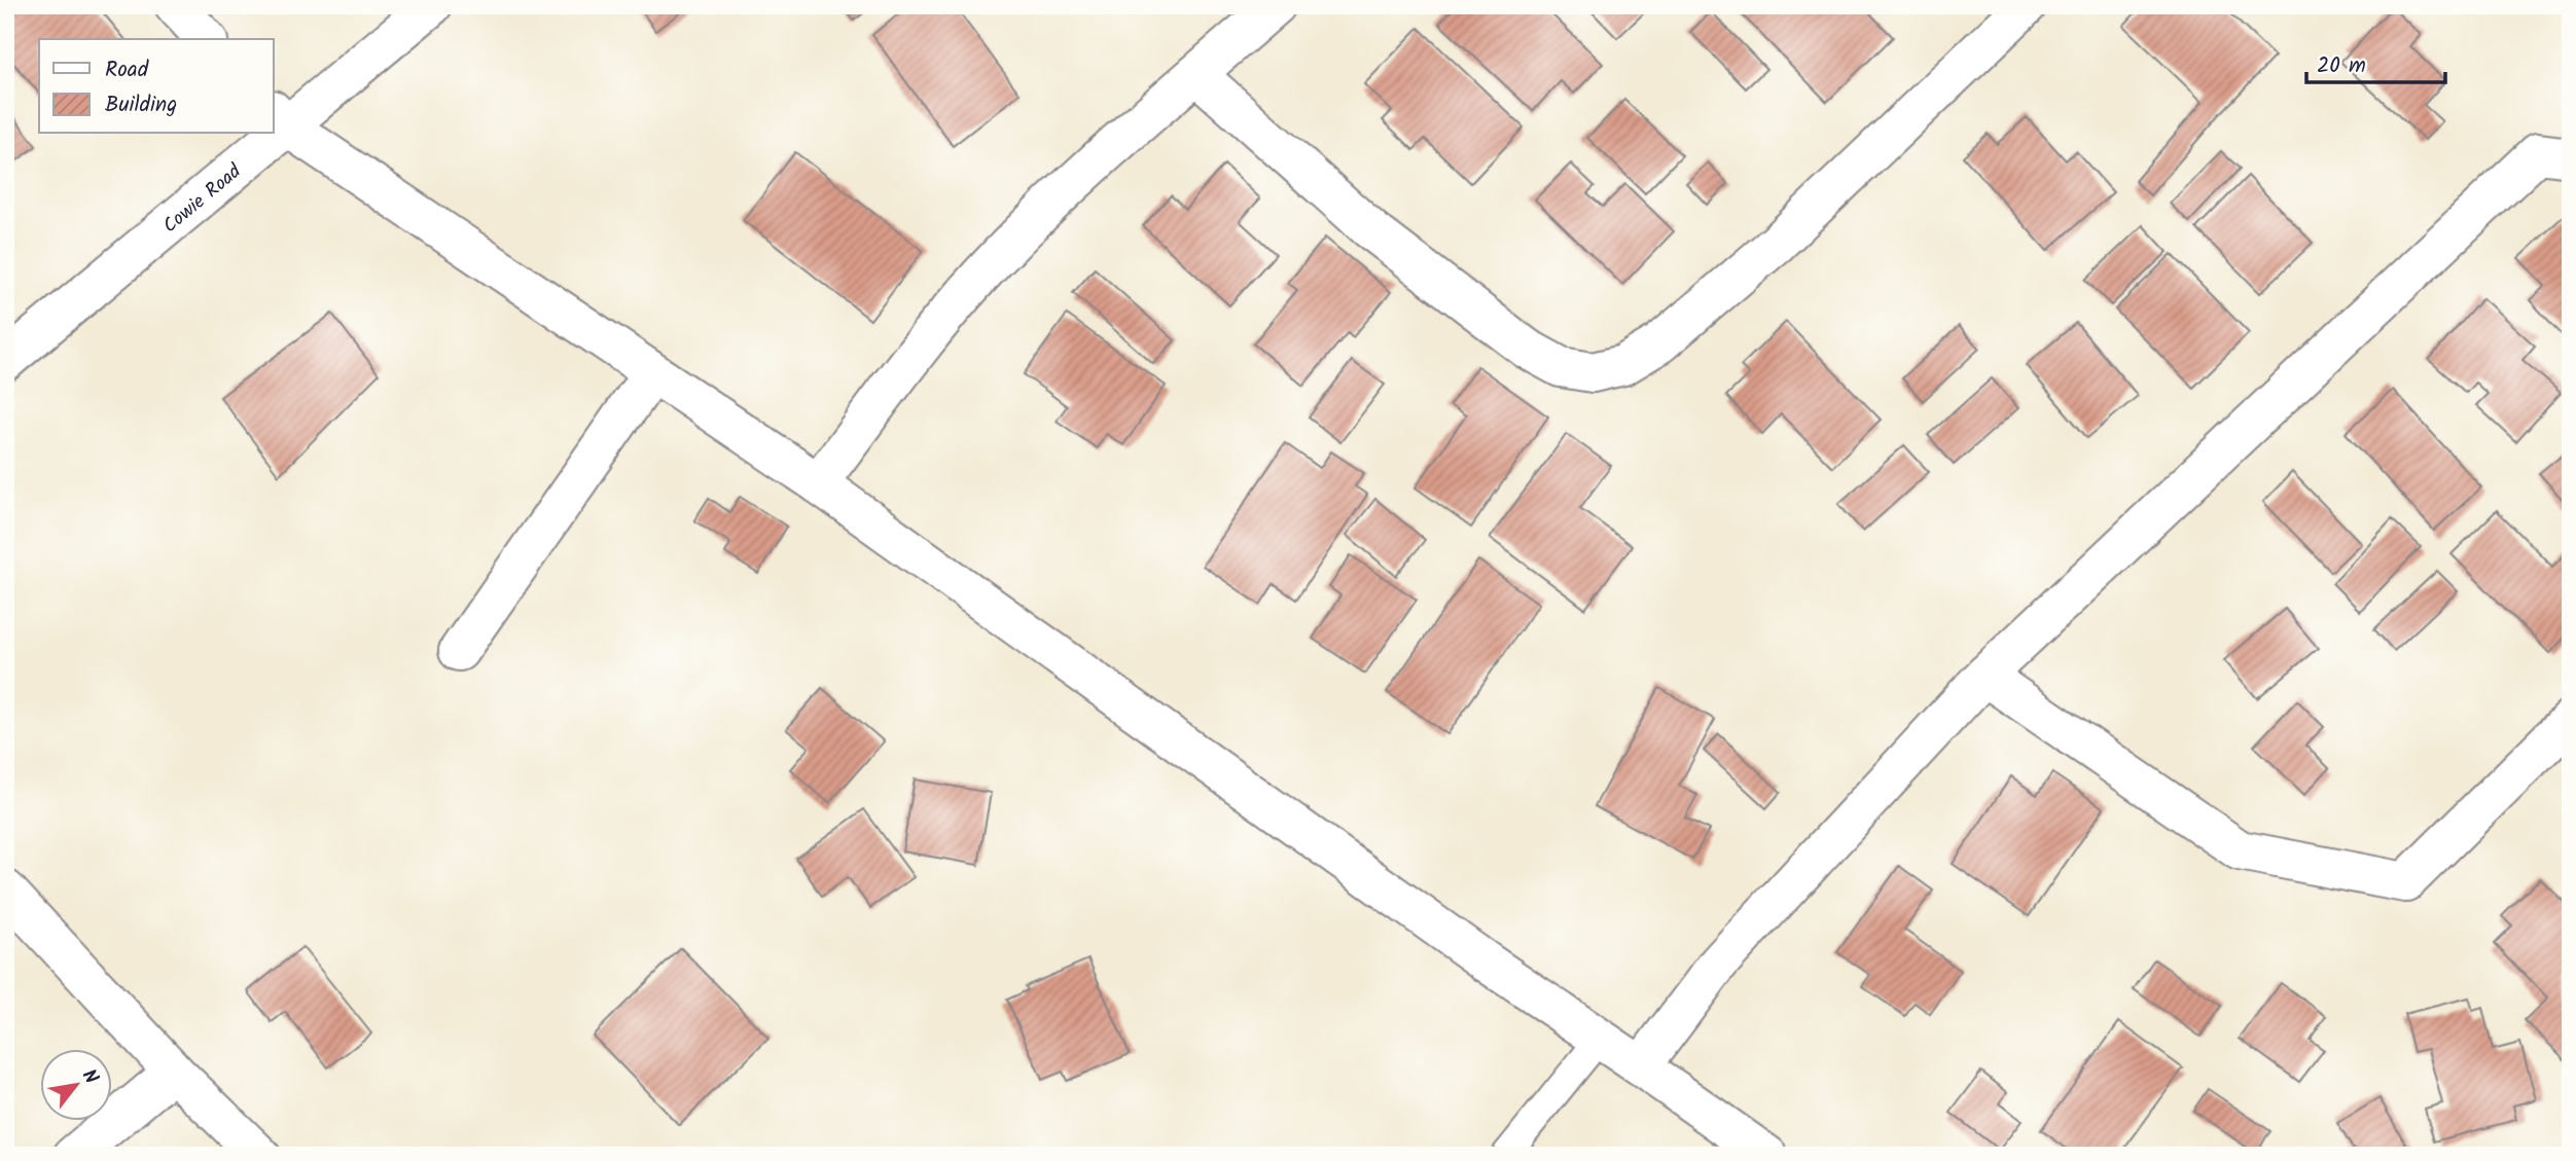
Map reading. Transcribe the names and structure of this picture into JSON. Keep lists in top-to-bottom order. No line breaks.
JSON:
{"streets":{"street":["Cowie Road"]},"legend":["Road","Building"],"scale_bar":"20 m","north":"top right"}
